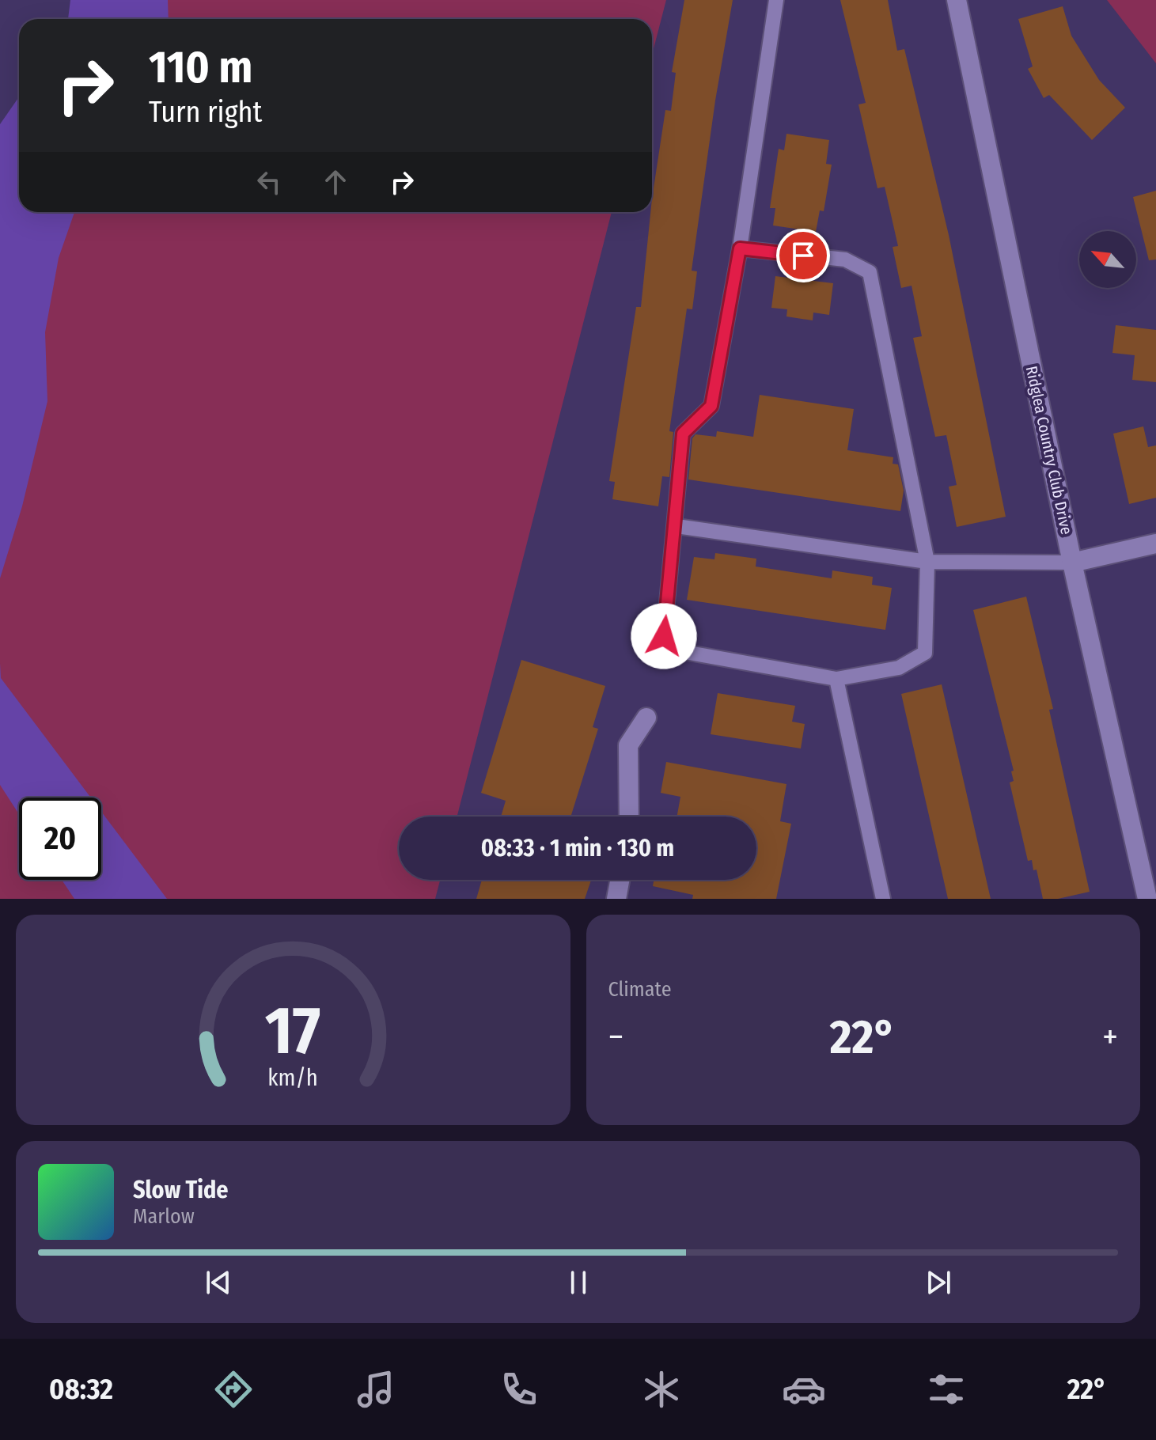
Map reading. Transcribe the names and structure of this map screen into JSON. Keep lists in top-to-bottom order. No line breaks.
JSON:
{"streets":{"street":["Ridglea Country Club Drive"]},"north":"top left","page":{"turn":["110 m","Turn right"],"limit":"20","trip":"08:33 · 1 min · 130 m","tile":"Climate","heat":["−","22°","+"],"song":["Slow Tide","Marlow"],"tabs":["08:32","22°"],"gauge":["17","km/h"]}}
